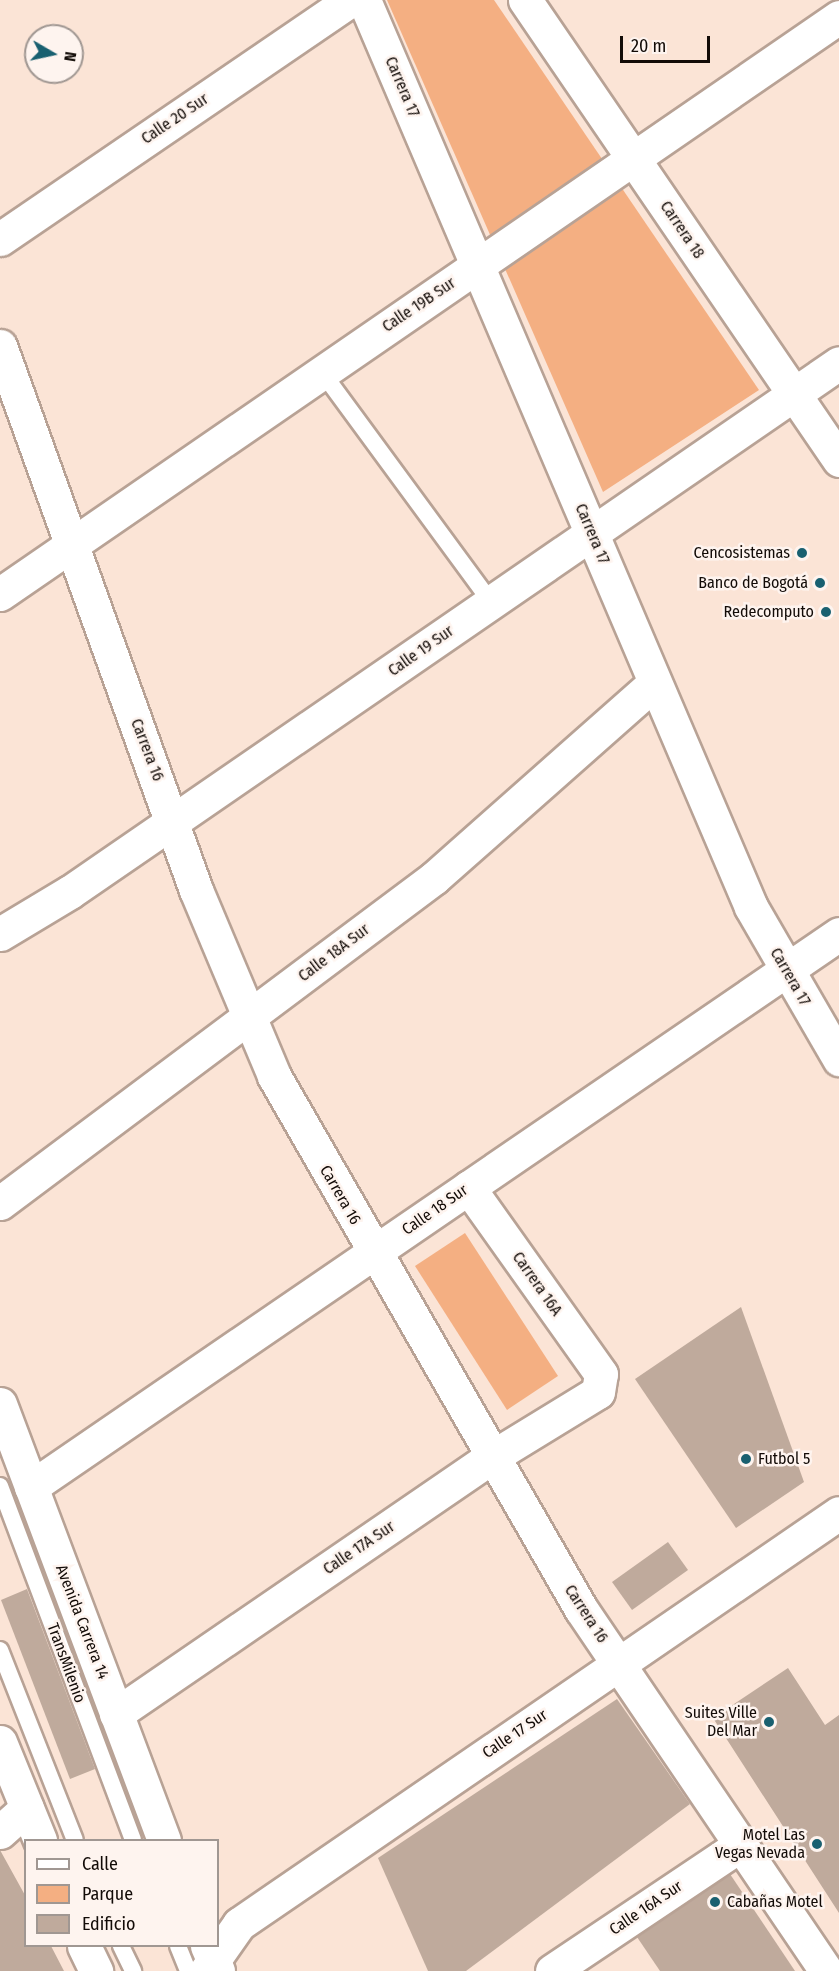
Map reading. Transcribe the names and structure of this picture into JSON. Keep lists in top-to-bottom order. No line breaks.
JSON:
{"streets":{"street":["Carrera 17","Calle 20 Sur","Carrera 18","Calle 19B Sur","Calle 19 Sur","Carrera 16","Calle 18A Sur","Calle 18 Sur","Carrera 16A","Calle 17A Sur","Avenida Carrera 14","Calle 17 Sur","Calle 16A Sur"],"lane":["TransMilenio"]},"crossings":[["Carrera 17","Calle 19B Sur"],["Carrera 17","Calle 19 Sur"],["Carrera 17","Calle 18A Sur"],["Carrera 17","Calle 18 Sur"],["Carrera 18","Calle 19B Sur"],["Carrera 18","Calle 19 Sur"],["Calle 19B Sur","Carrera 16"],["Calle 19 Sur","Carrera 16"],["Carrera 16","Calle 18A Sur"],["Carrera 16","Calle 18 Sur"],["Carrera 16","Calle 17A Sur"],["Carrera 16","Calle 17 Sur"],["Carrera 16","Calle 16A Sur"],["Calle 18 Sur","Carrera 16A"],["Calle 18 Sur","Avenida Carrera 14"],["Calle 18 Sur","TransMilenio"],["Carrera 16A","Calle 17A Sur"],["Calle 17A Sur","Avenida Carrera 14"],["Avenida Carrera 14","TransMilenio"]],"places":["Cencosistemas","Banco de Bogotá","Redecomputo","Futbol 5","Suites Ville Del Mar","Motel Las Vegas Nevada","Cabañas Motel"],"legend":["Calle","Parque","Edificio"],"scale_bar":"20 m","north":"right"}
